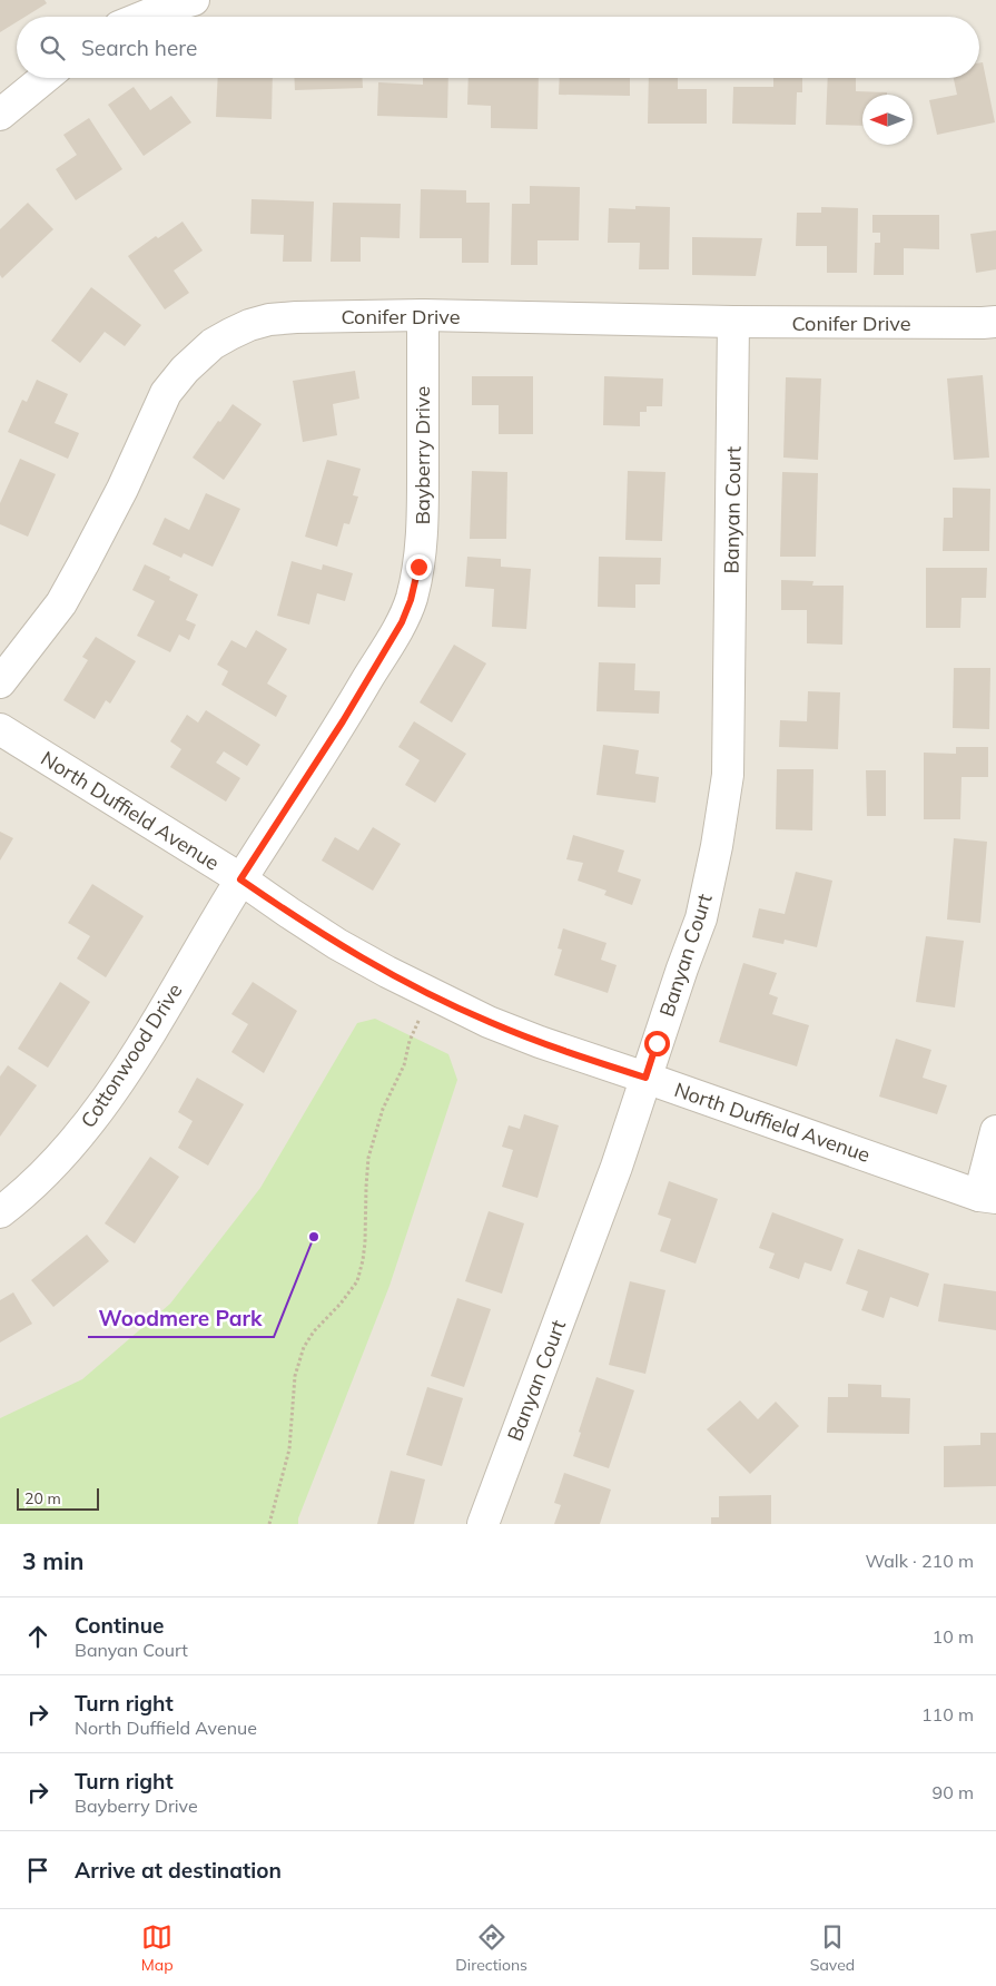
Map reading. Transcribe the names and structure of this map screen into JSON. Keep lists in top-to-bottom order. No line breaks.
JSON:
{"streets":{"street":["Conifer Drive","Bayberry Drive","Banyan Court","North Duffield Avenue","Cottonwood Drive"]},"crossings":[["Conifer Drive","Bayberry Drive"],["Conifer Drive","Banyan Court"],["Bayberry Drive","North Duffield Avenue"],["Bayberry Drive","Cottonwood Drive"],["Banyan Court","North Duffield Avenue"],["North Duffield Avenue","Cottonwood Drive"]],"places":["Woodmere Park"],"scale_bar":"20 m","north":"left","page":{"search":"Search here","scale":"20 m","heading":["3 min","Walk · 210 m"],"list":[["Continue","Banyan Court","10 m"],["Turn right","North Duffield Avenue","110 m"],["Turn right","Bayberry Drive","90 m"],"Arrive at destination"],"nav":["Map","Directions","Saved"]}}
